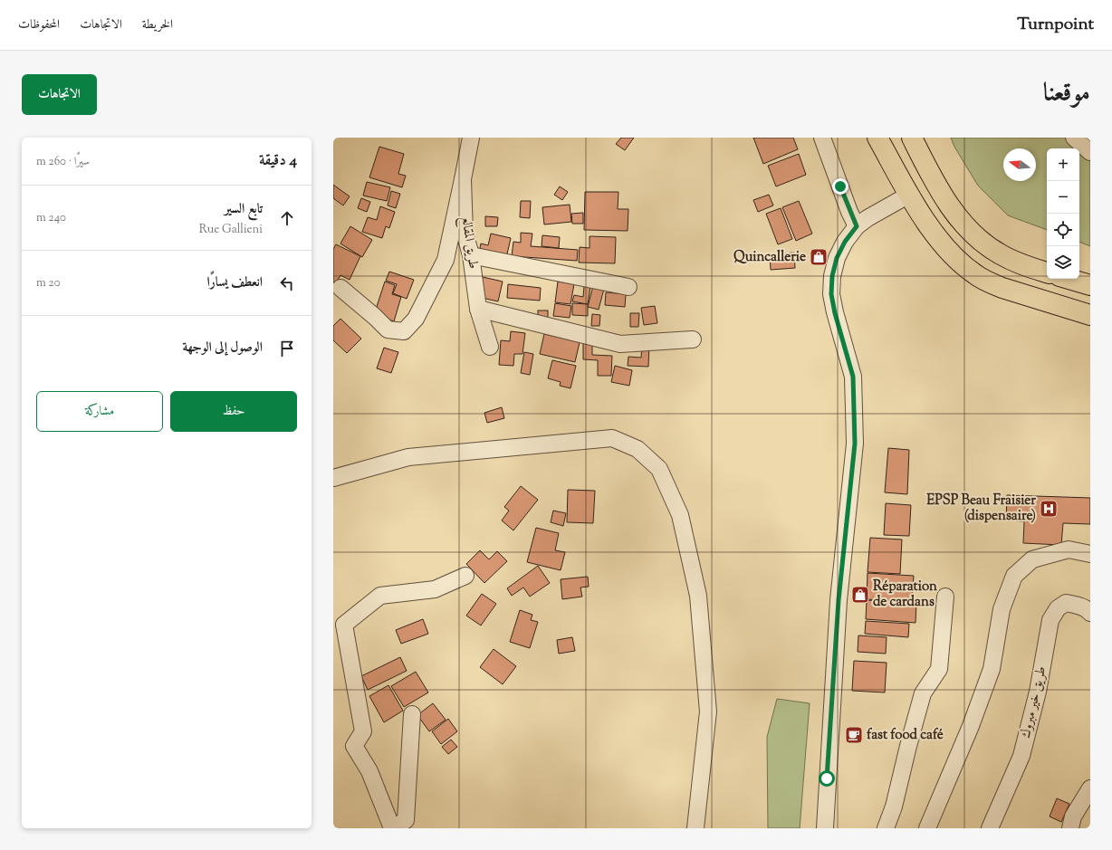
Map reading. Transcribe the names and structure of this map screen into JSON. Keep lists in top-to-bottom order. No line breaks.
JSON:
{"streets":{"street":["طريق المقالع","طريق خير مبروك"]},"places":{"shop":["Quincallerie","Réparation de cardans"],"hospital":["EPSP Beau Fraisier (dispensaire)"],"cafe":["fast food café"]},"north":"left","page":{"header":"Turnpoint","nav":["الخريطة","الاتجاهات","المحفوظات"],"title":"موقعنا","buttons":["الاتجاهات",["حفظ","مشاركة"]],"heading":["4 دقيقة","سيرًا · 260 m"],"map_buttons":["+","−"],"list":[["تابع السير","Rue Gallieni","240 m"],["انعطف يسارًا","20 m"],"الوصول إلى الوجهة"]}}
